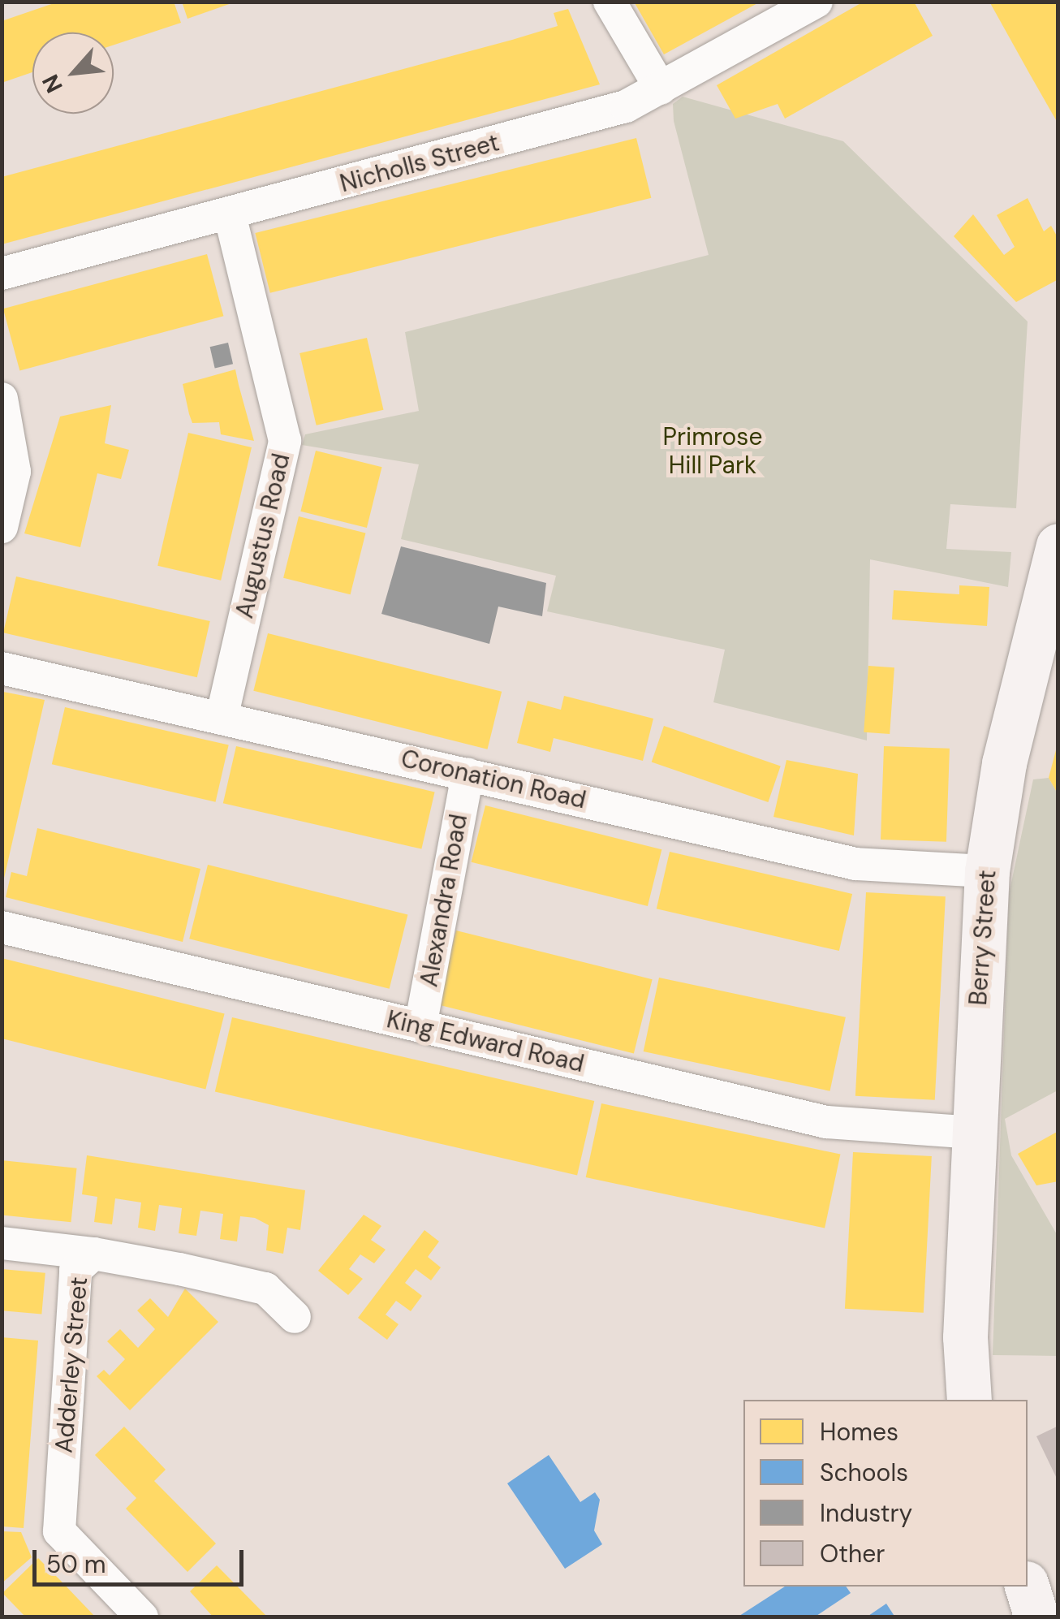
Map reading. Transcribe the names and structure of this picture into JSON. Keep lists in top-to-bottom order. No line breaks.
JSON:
{"streets":{"street":["Nicholls Street","Augustus Road","Coronation Road","Alexandra Road","Berry Street","King Edward Road","Adderley Street"]},"crossings":[["Nicholls Street","Augustus Road"],["Augustus Road","Coronation Road"],["Coronation Road","Alexandra Road"],["Coronation Road","Berry Street"],["Alexandra Road","King Edward Road"],["Berry Street","King Edward Road"]],"parks":["Primrose Hill Park"],"legend":["Homes","Schools","Industry","Other"],"scale_bar":"50 m","north":"bottom left"}
